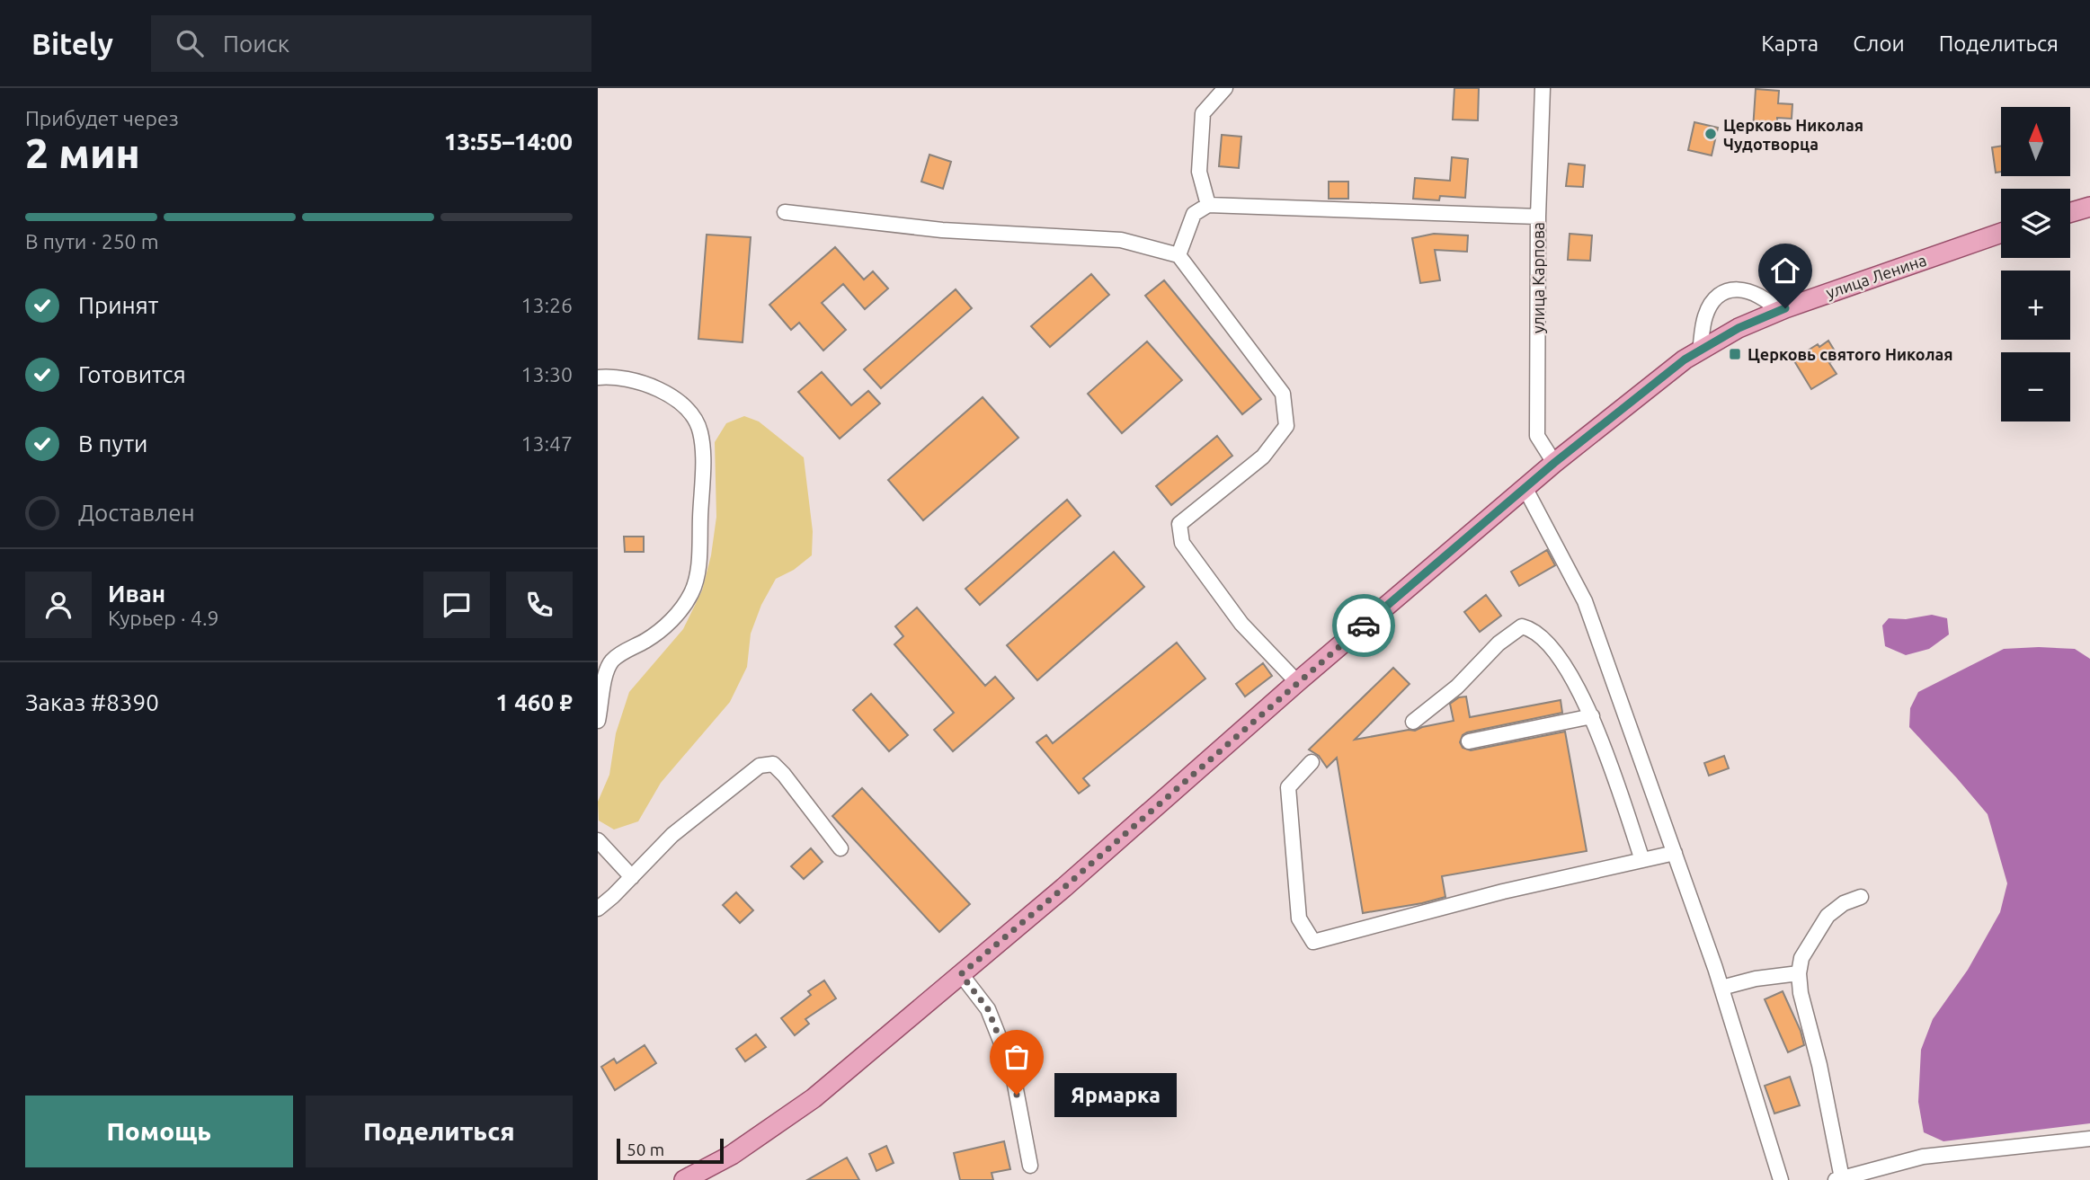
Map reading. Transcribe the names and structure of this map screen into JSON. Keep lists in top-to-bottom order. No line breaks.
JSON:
{"streets":{"main road":["улица Ленина"],"street":["улица Карпова"]},"crossings":[["улица Ленина","улица Карпова"]],"places":{"other":["Церковь Николая Чудотворца","Ярмарка"],"transit":["Церковь святого Николая"]},"scale_bar":"50 m","north":"top","page":{"header":"Bitely","search":"Поиск","nav":["Карта","Слои","Поделиться"],"heading":["2 мин","Прибудет через","13:55–14:00"],"panel":["Иван","Курьер · 4.9","Заказ #8390","1 460 ₽"],"map_buttons":["+","−"],"bar":"В пути · 250 m","list":[["Принят","13:26"],["Готовится","13:30"],["В пути","13:47"],"Доставлен"],"bubble":"Ярмарка","buttons":["Помощь","Поделиться"],"scale":"50 m"}}
